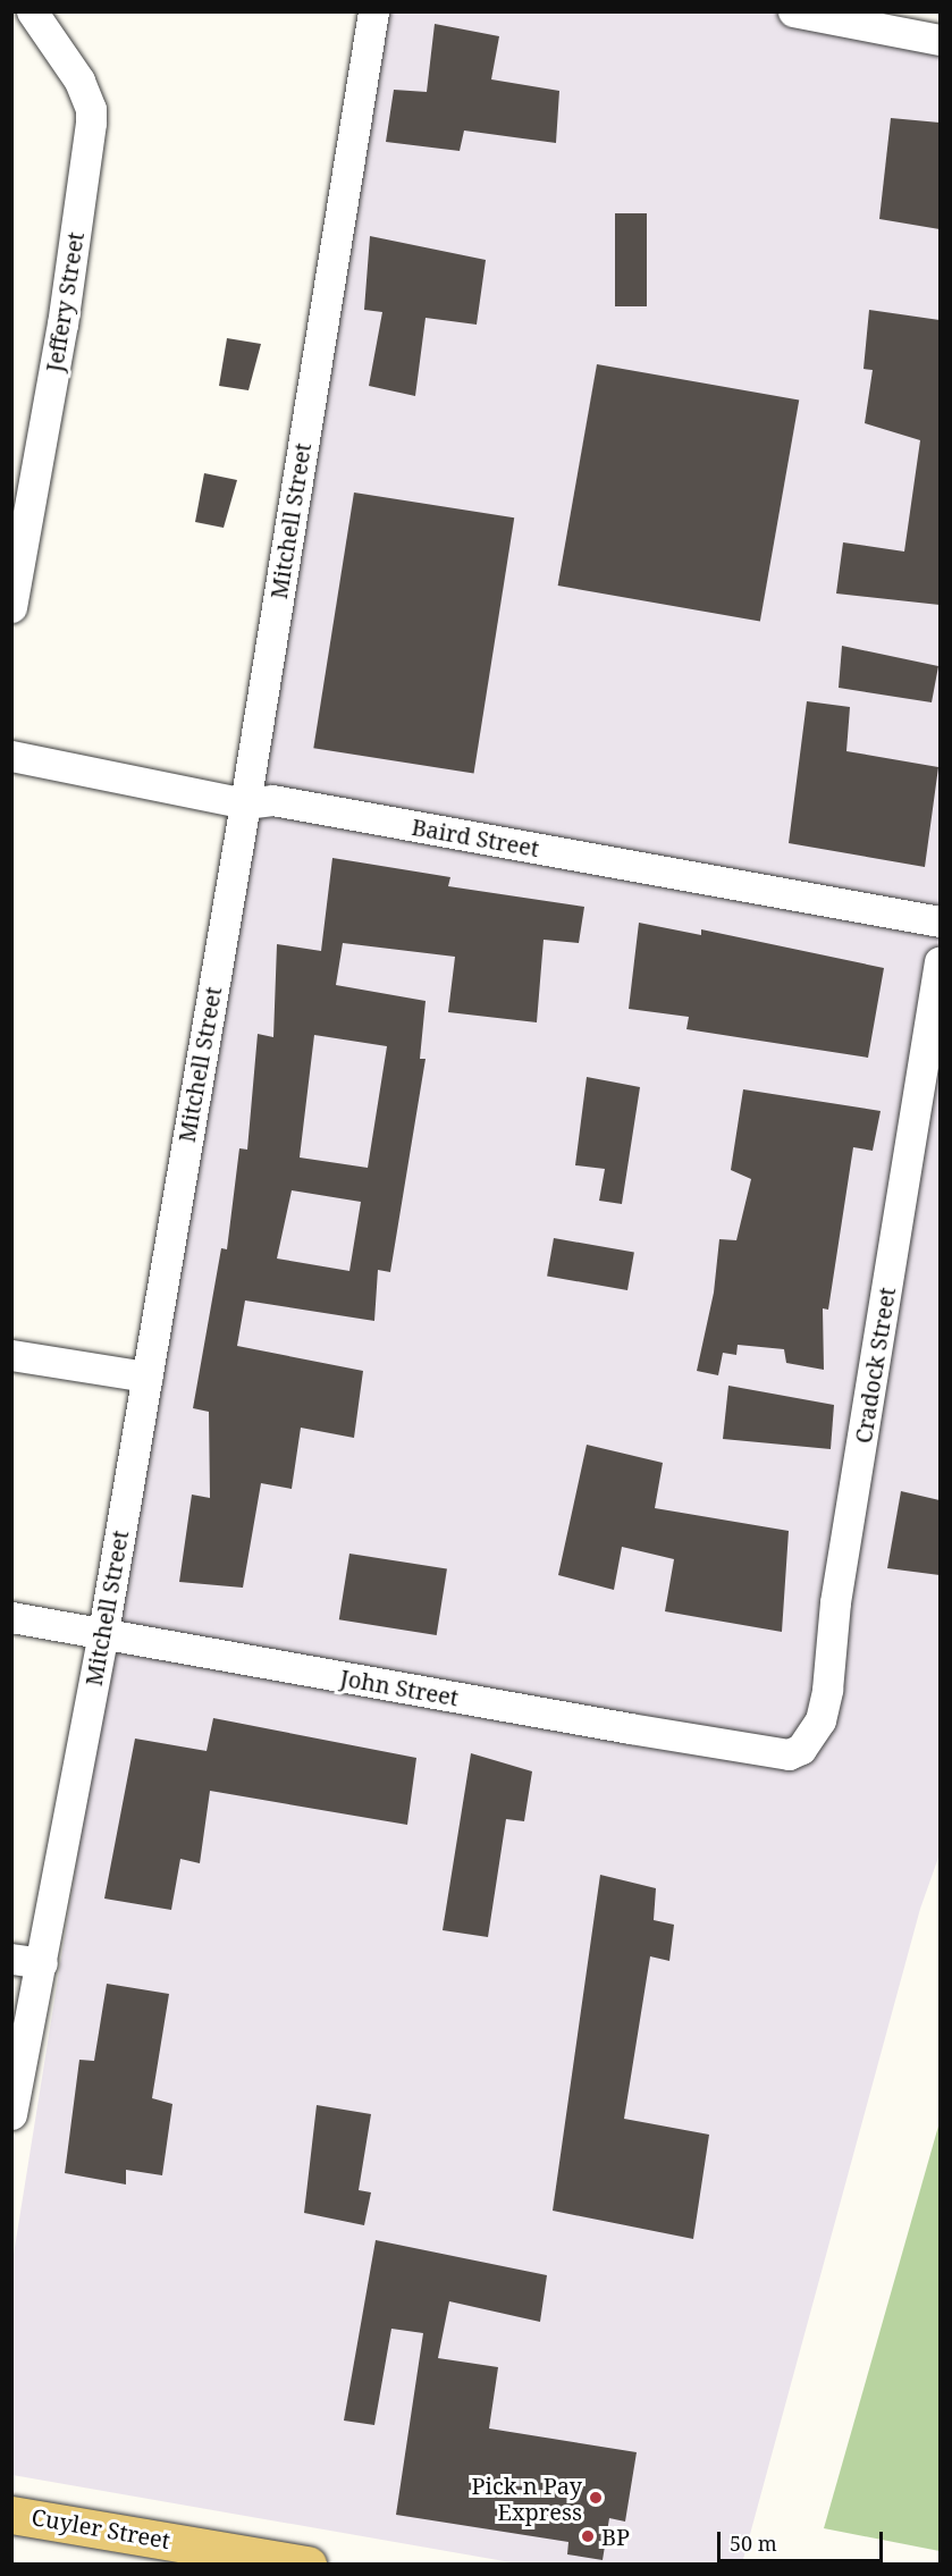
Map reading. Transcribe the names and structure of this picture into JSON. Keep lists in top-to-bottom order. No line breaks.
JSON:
{"streets":{"main road":["Cuyler Street"],"street":["Jeffery Street","Mitchell Street","Baird Street","Cradock Street","John Street"]},"crossings":[["Mitchell Street","Baird Street"],["Mitchell Street","John Street"],["Cradock Street","John Street"]],"places":["Pick n Pay Express","BP"],"scale_bar":"50 m"}
